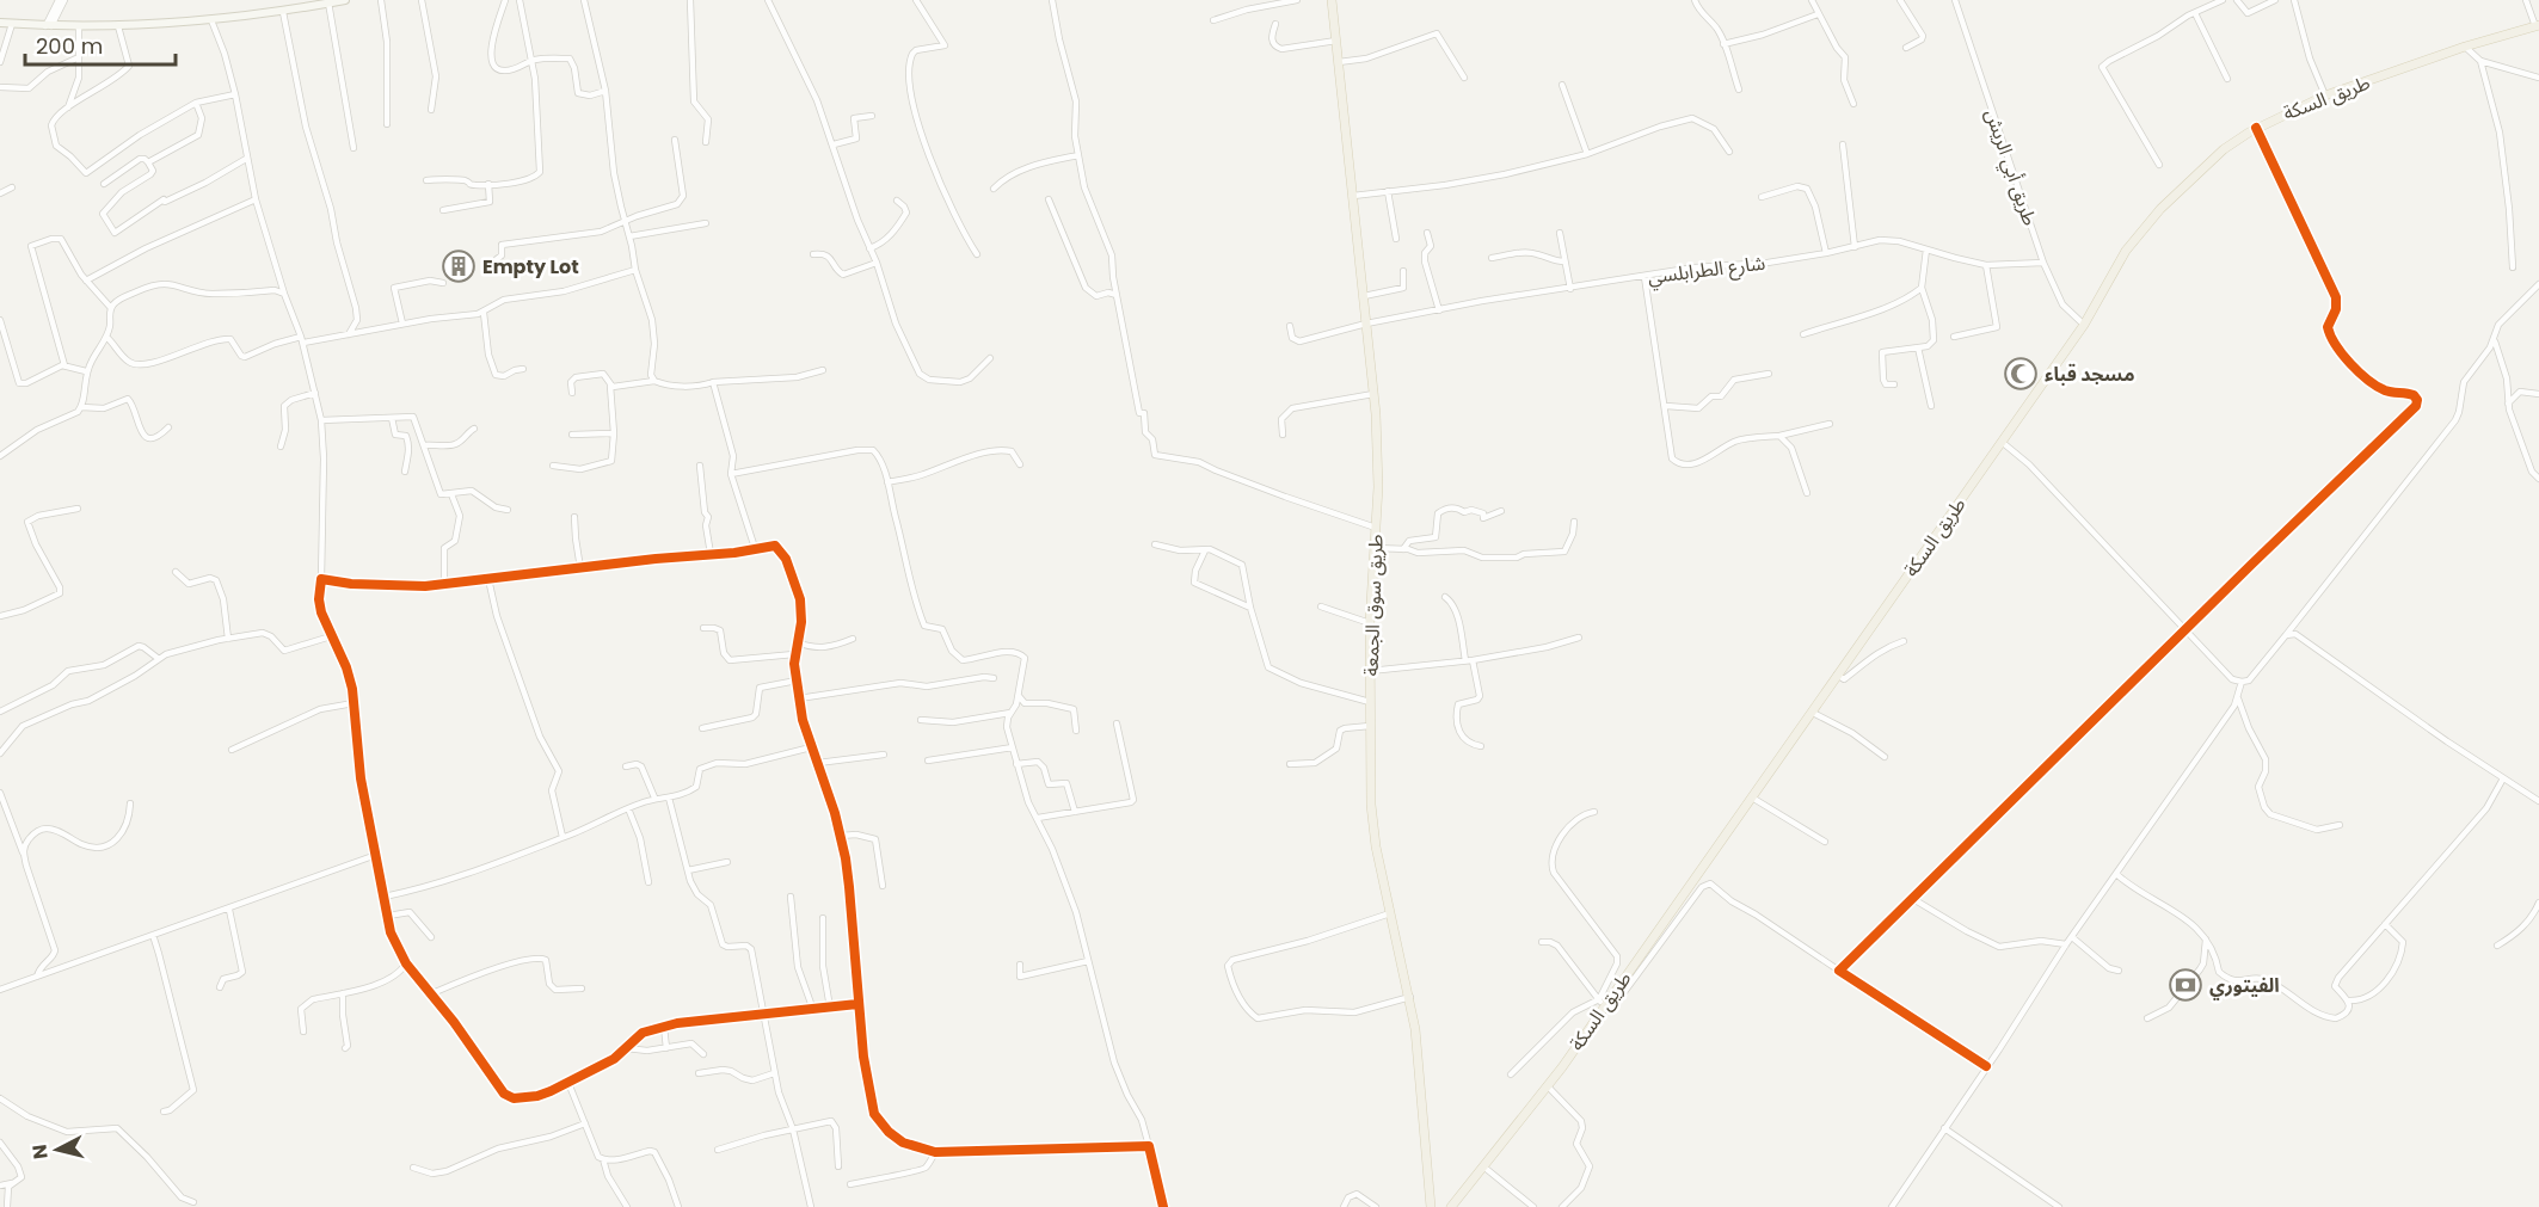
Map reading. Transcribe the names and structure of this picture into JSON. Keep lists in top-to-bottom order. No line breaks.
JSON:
{"streets":{"main road":["طريق السكة","طريق سوق الجمعة"],"street":["طريق أبي الريش","شارع الطرابلسي"]},"crossings":[["طريق السكة","طريق أبي الريش"],["طريق أبي الريش","شارع الطرابلسي"],["شارع الطرابلسي","طريق سوق الجمعة"]],"places":{"building":["Empty Lot"],"mosque":["مسجد قباء"],"bank":["الفيتوري"]},"scale_bar":"200 m","north":"left"}
